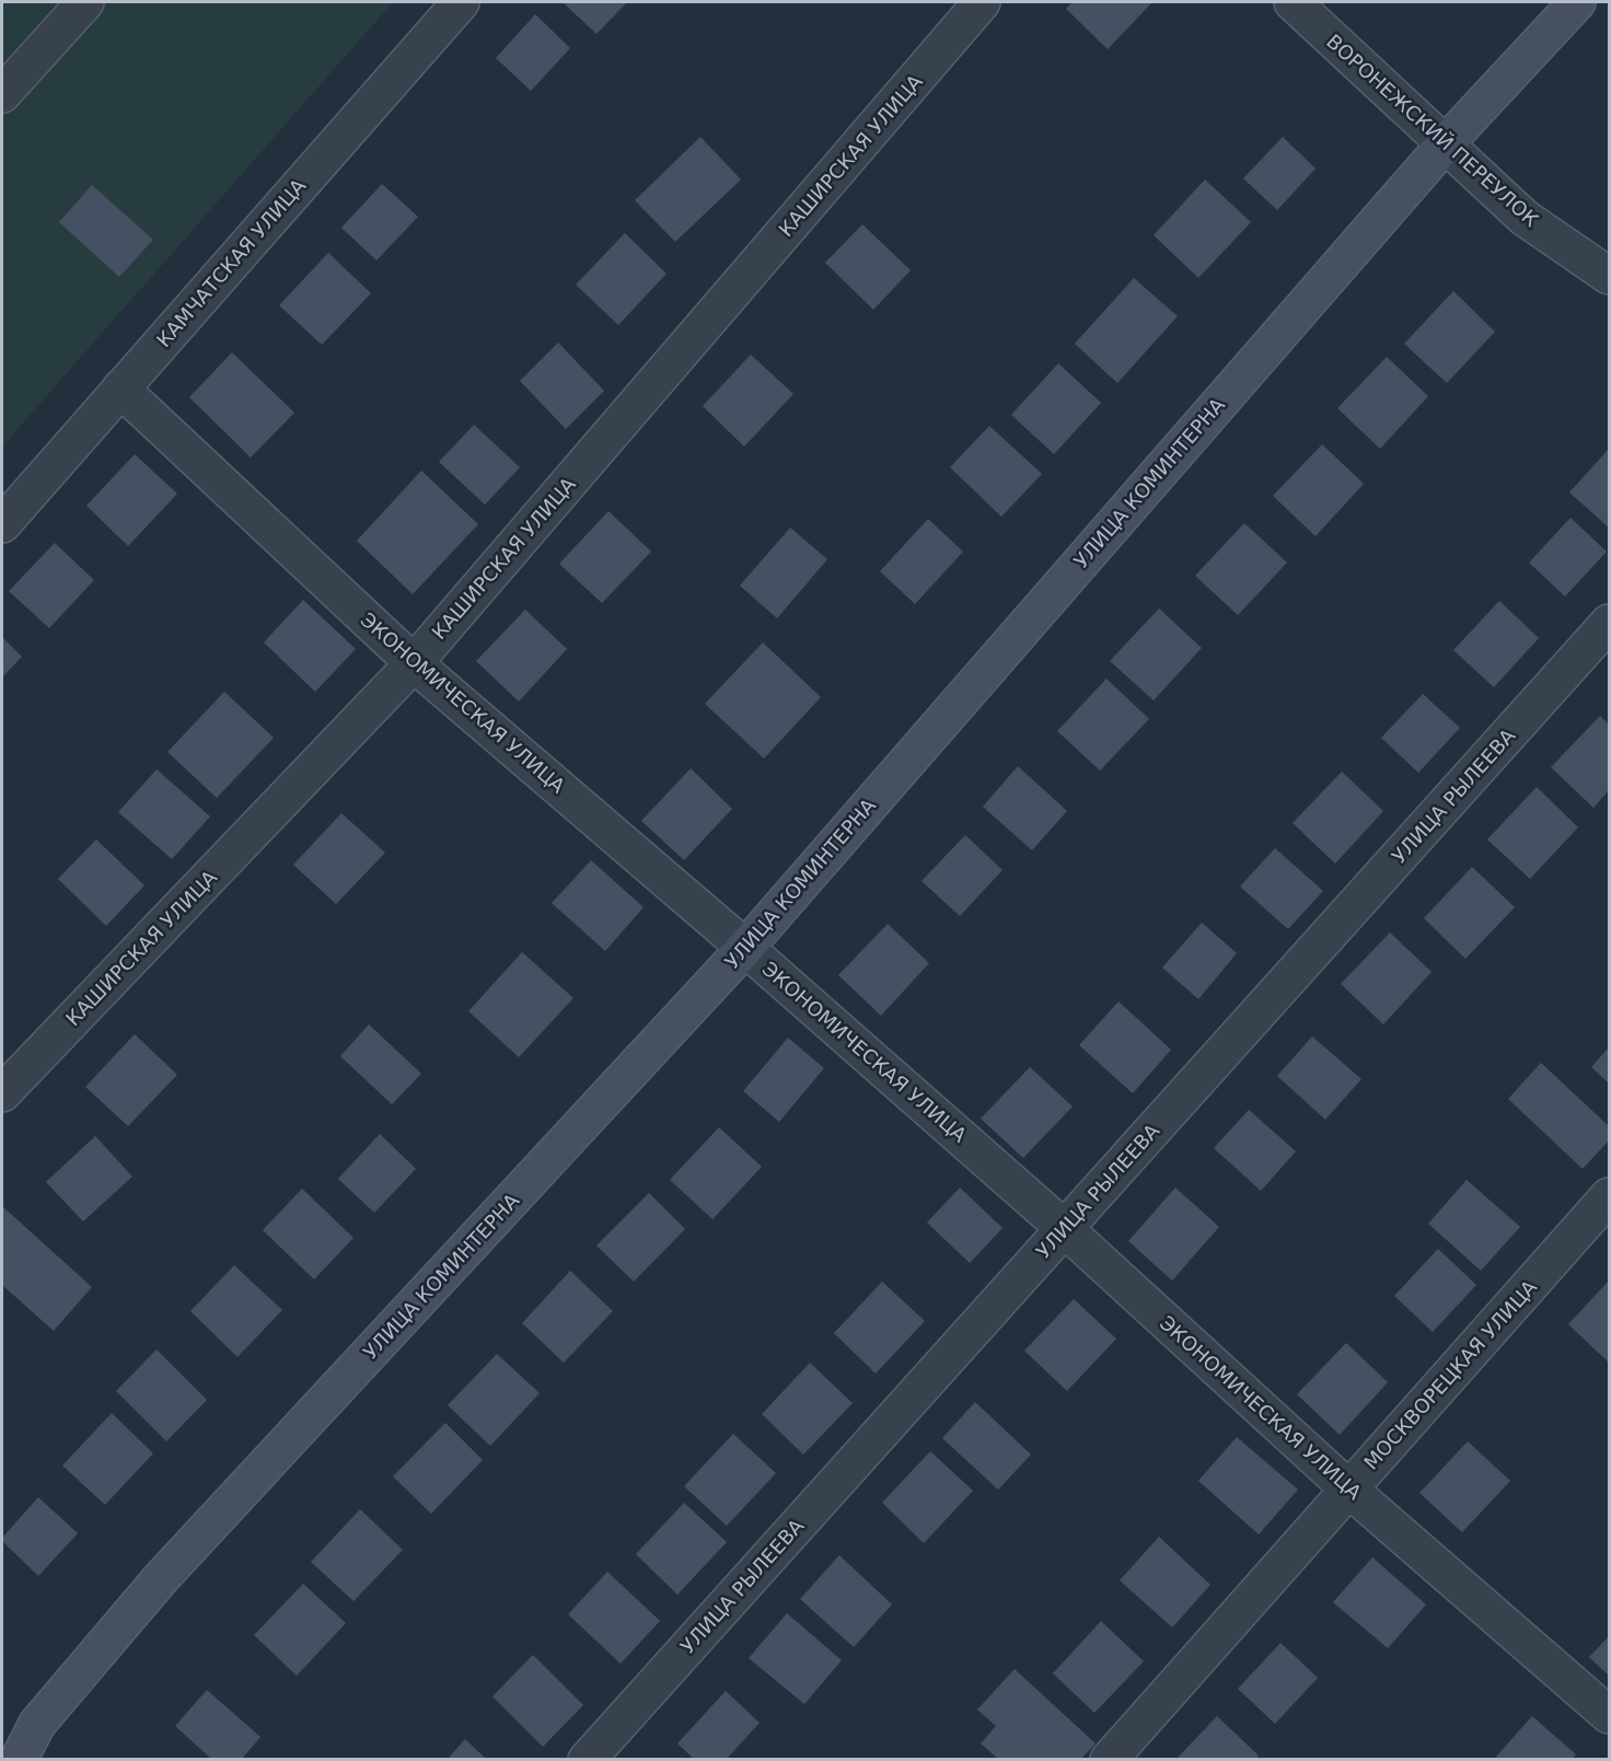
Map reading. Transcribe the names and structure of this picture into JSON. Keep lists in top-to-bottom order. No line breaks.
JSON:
{"streets":{"street":["ВОРОНЕЖСКИЙ ПЕРЕУЛОК","КАШИРСКАЯ УЛИЦА","КАМЧАТСКАЯ УЛИЦА","УЛИЦА КОМИНТЕРНА","ЭКОНОМИЧЕСКАЯ УЛИЦА","УЛИЦА РЫЛЕЕВА","МОСКВОРЕЦКАЯ УЛИЦА"]},"crossings":[["ВОРОНЕЖСКИЙ ПЕРЕУЛОК","УЛИЦА КОМИНТЕРНА"],["КАШИРСКАЯ УЛИЦА","ЭКОНОМИЧЕСКАЯ УЛИЦА"],["КАМЧАТСКАЯ УЛИЦА","ЭКОНОМИЧЕСКАЯ УЛИЦА"],["УЛИЦА КОМИНТЕРНА","ЭКОНОМИЧЕСКАЯ УЛИЦА"],["ЭКОНОМИЧЕСКАЯ УЛИЦА","УЛИЦА РЫЛЕЕВА"],["ЭКОНОМИЧЕСКАЯ УЛИЦА","МОСКВОРЕЦКАЯ УЛИЦА"]]}
